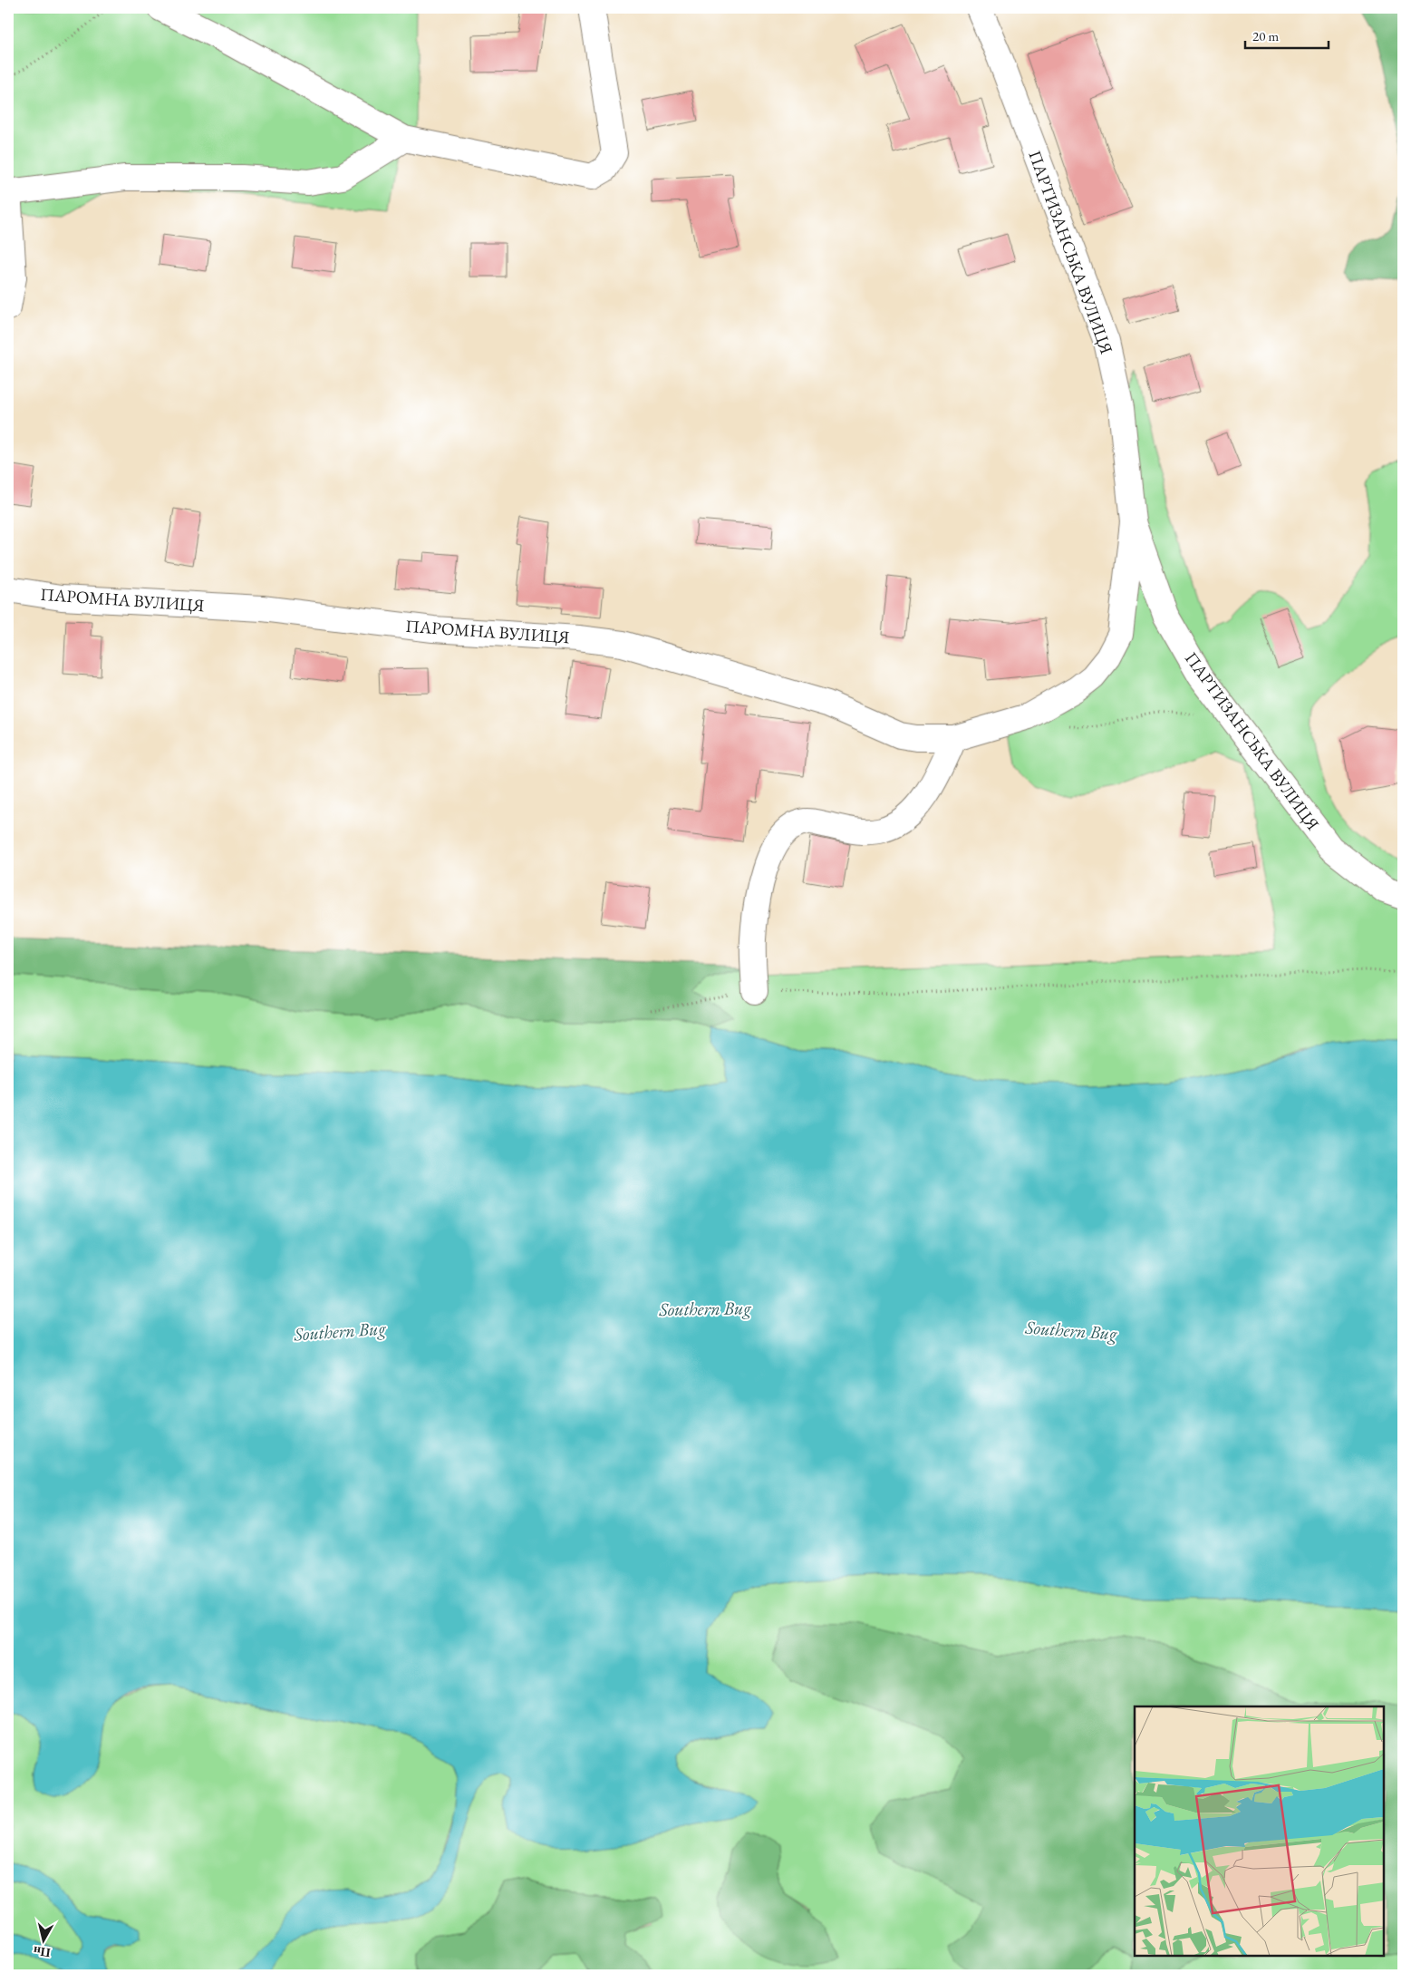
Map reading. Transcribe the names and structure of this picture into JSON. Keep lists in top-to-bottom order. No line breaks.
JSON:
{"streets":{"street":["ПАРТИЗАНСЬКА ВУЛИЦЯ","ПАРОМНА ВУЛИЦЯ"]},"crossings":[["ПАРТИЗАНСЬКА ВУЛИЦЯ","ПАРОМНА ВУЛИЦЯ"]],"water":["Southern Bug"],"scale_bar":"20 m","north":"bottom"}
